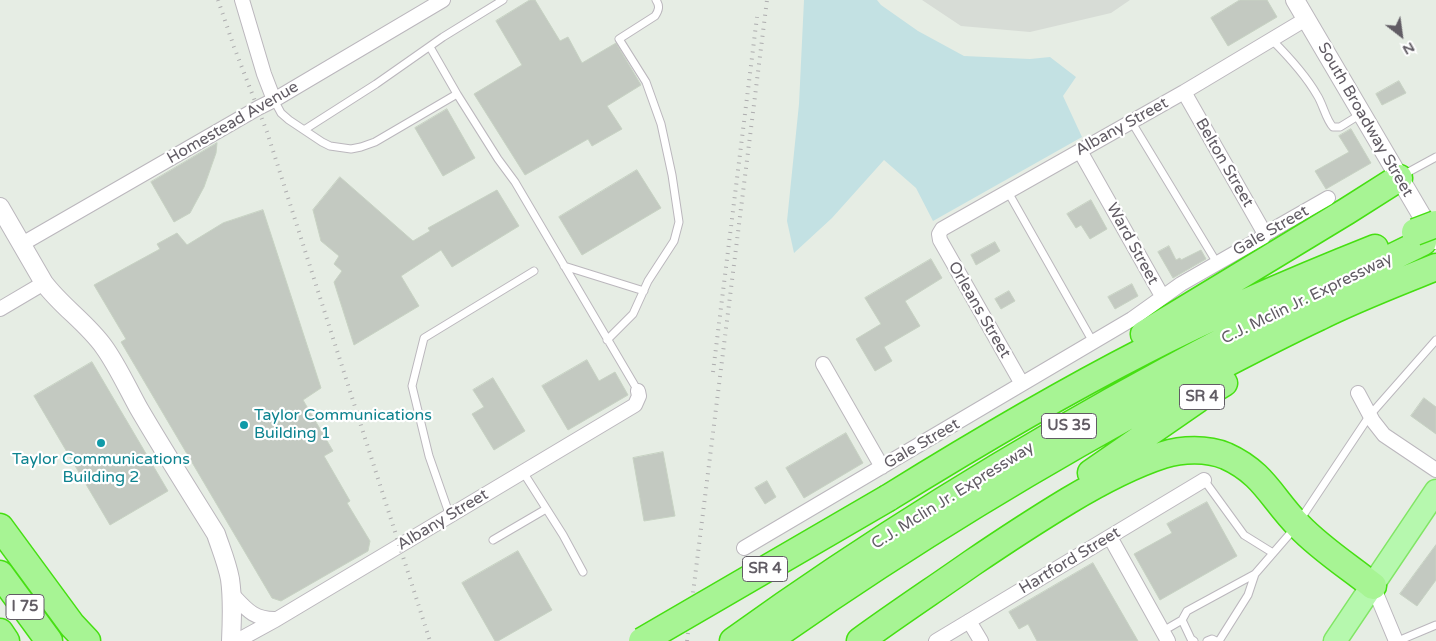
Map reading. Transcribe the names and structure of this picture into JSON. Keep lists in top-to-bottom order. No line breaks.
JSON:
{"streets":{"highway":["C.J. Mclin Jr. Expressway","SR 4","US 35","I 75"],"street":["South Broadway Street","Homestead Avenue","Albany Street","Belton Street","Gale Street","Ward Street","Orleans Street","Hartford Street"]},"crossings":[["South Broadway Street","Albany Street"],["South Broadway Street","C.J. Mclin Jr. Expressway"],["South Broadway Street","SR 4"],["Albany Street","Belton Street"],["Albany Street","Ward Street"],["Albany Street","Orleans Street"],["Belton Street","Gale Street"],["Gale Street","Ward Street"],["Gale Street","Orleans Street"],["C.J. Mclin Jr. Expressway","SR 4"],["C.J. Mclin Jr. Expressway","US 35"],["SR 4","US 35"]],"places":["Taylor Communications Building 1","Taylor Communications Building 2"],"north":"bottom right"}
